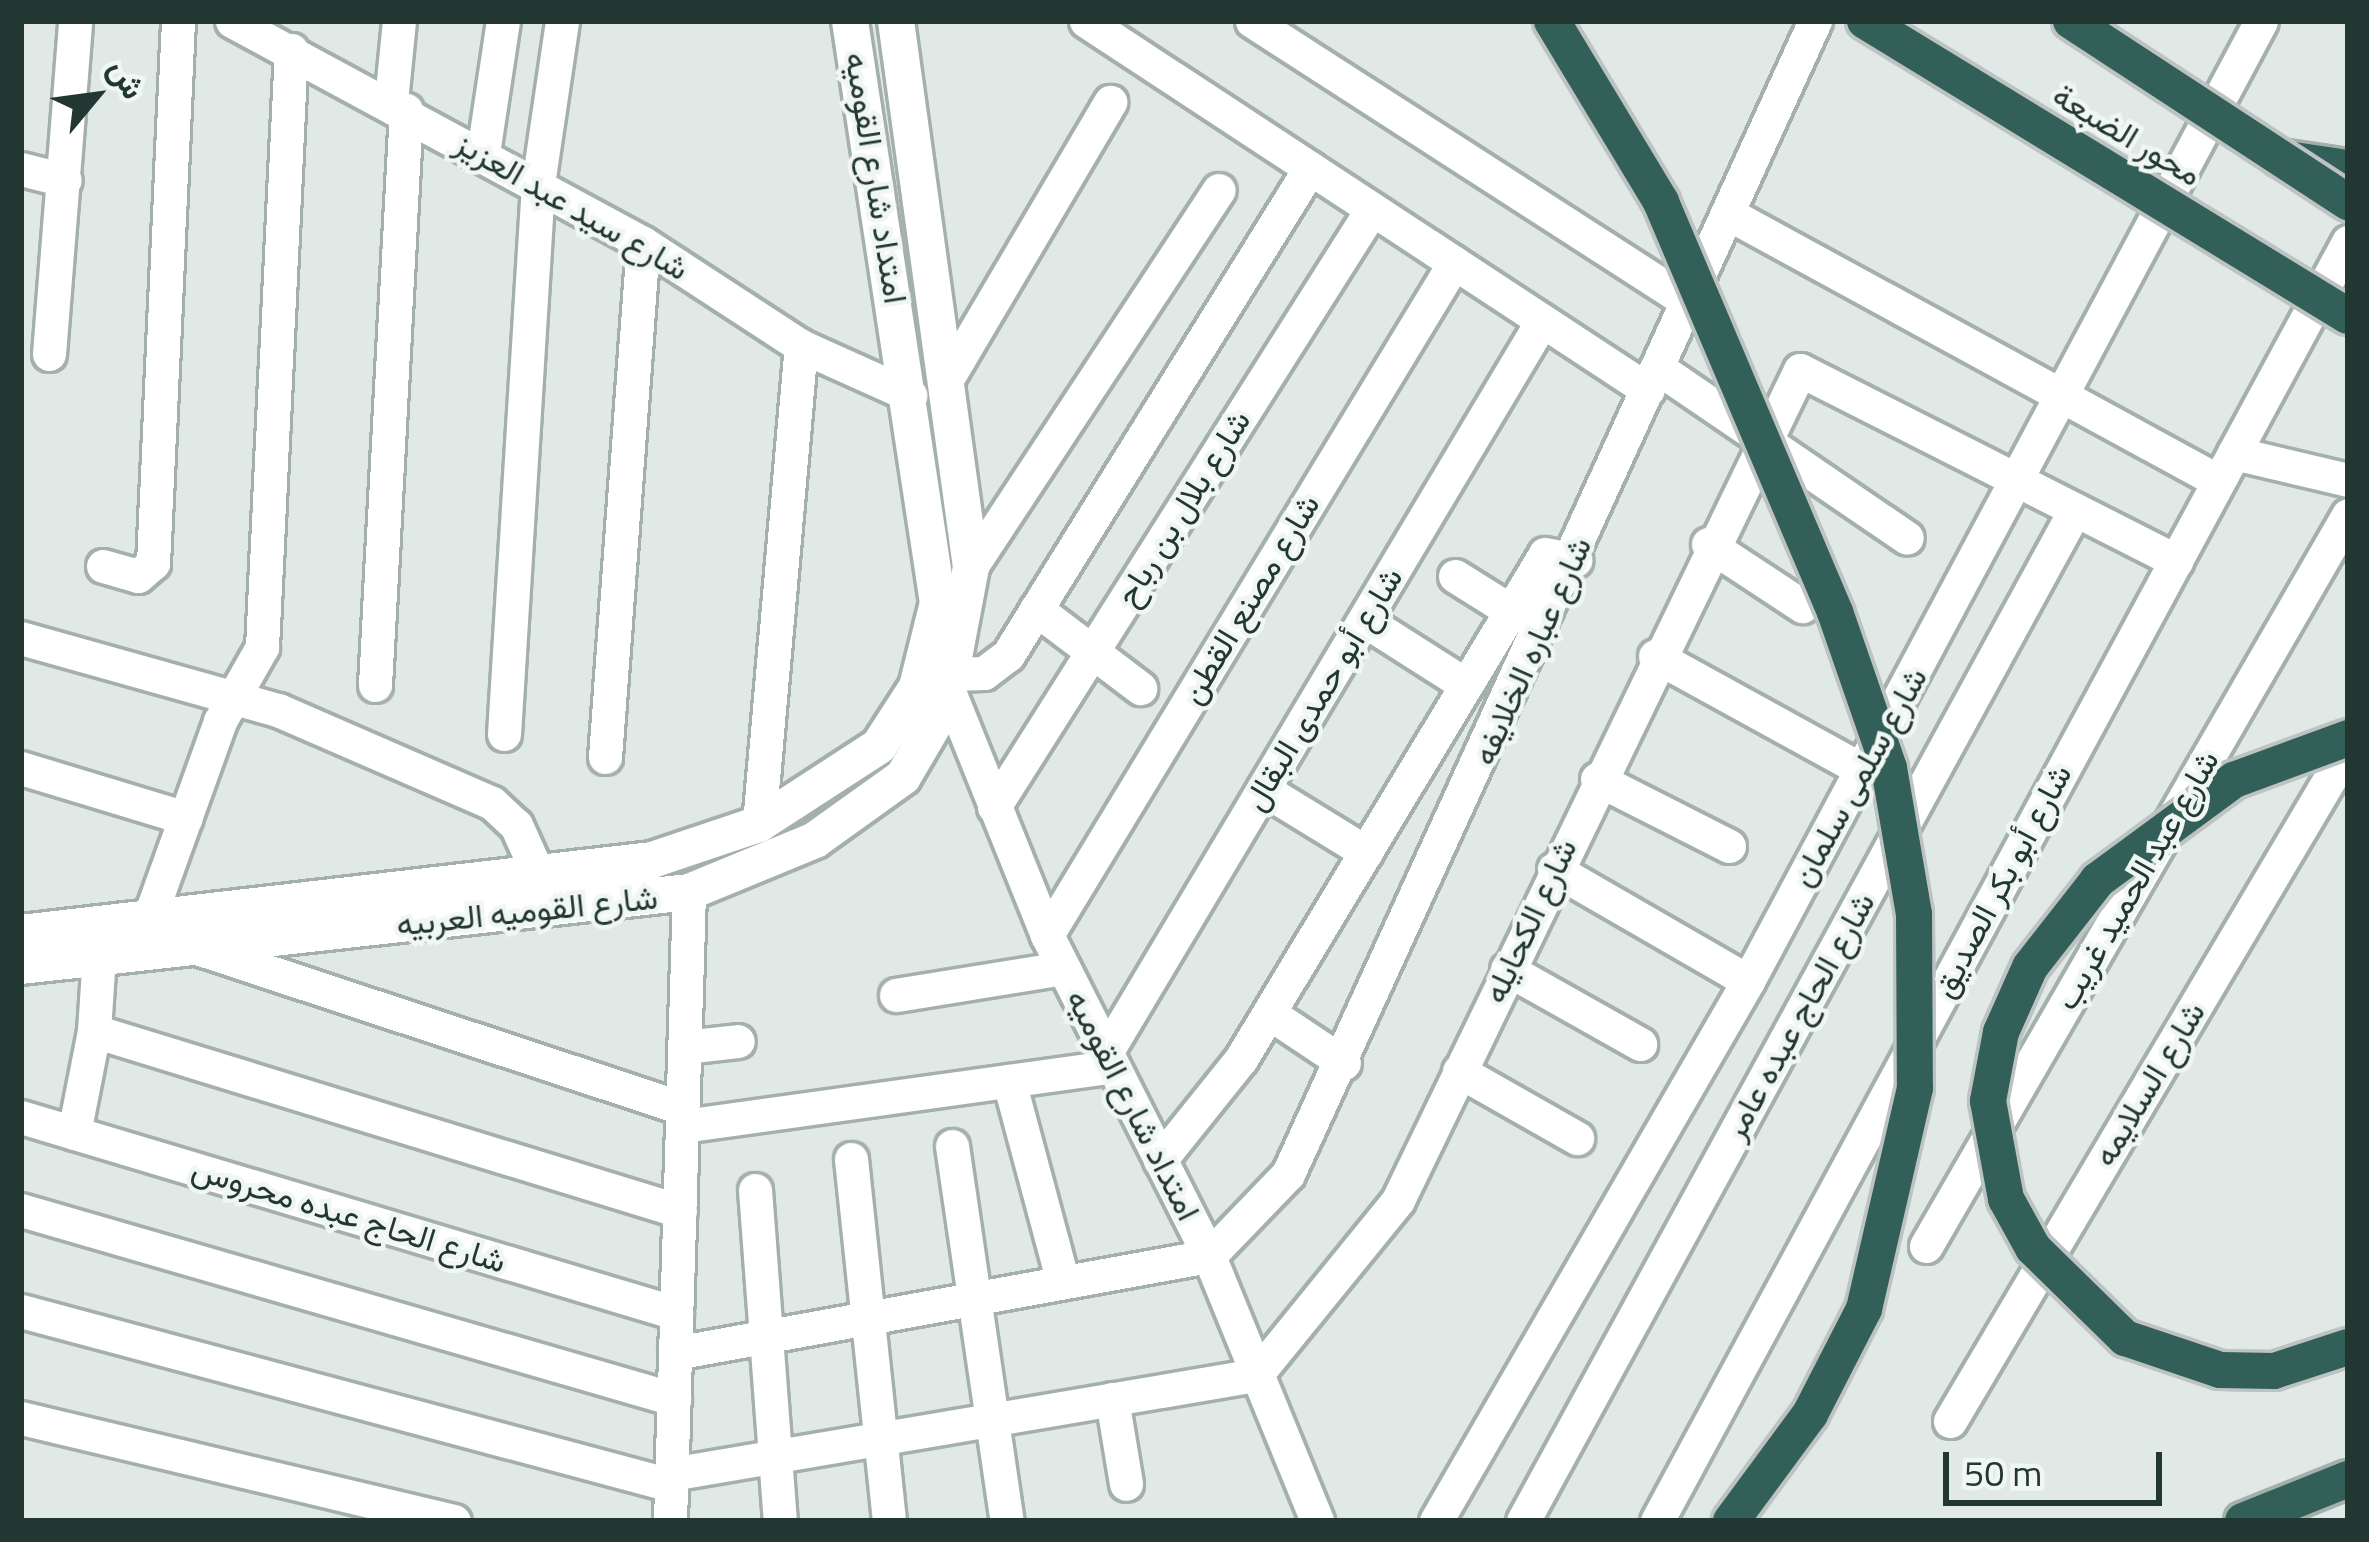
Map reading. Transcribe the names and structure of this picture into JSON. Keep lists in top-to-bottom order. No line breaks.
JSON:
{"streets":{"highway":["محور الضبعة"],"street":["امتداد شارع القوميه","شارع سيد عبد العزيز","شارع بلال بن رباح","شارع مصنع القطن","شارع عباره الخلايفه","شارع أبو حمدى البقال","شارع سلمى سلمان","شارع عبد الحميد غريب","شارع أبو بكر الصديق","شارع القوميه العربيه","شارع الكحايله","شارع الحاج عبده عامر","شارع السلايمه","شارع الحاج عبده محروس"]},"crossings":[["امتداد شارع القوميه","شارع سيد عبد العزيز"],["امتداد شارع القوميه","شارع بلال بن رباح"],["امتداد شارع القوميه","شارع مصنع القطن"],["امتداد شارع القوميه","شارع عباره الخلايفه"],["امتداد شارع القوميه","شارع أبو حمدى البقال"],["امتداد شارع القوميه","شارع القوميه العربيه"],["امتداد شارع القوميه","شارع الكحايله"],["شارع سلمى سلمان","شارع الكحايله"],["شارع أبو بكر الصديق","شارع الكحايله"],["شارع الكحايله","شارع الحاج عبده عامر"]],"scale_bar":"50 m","north":"top right"}
